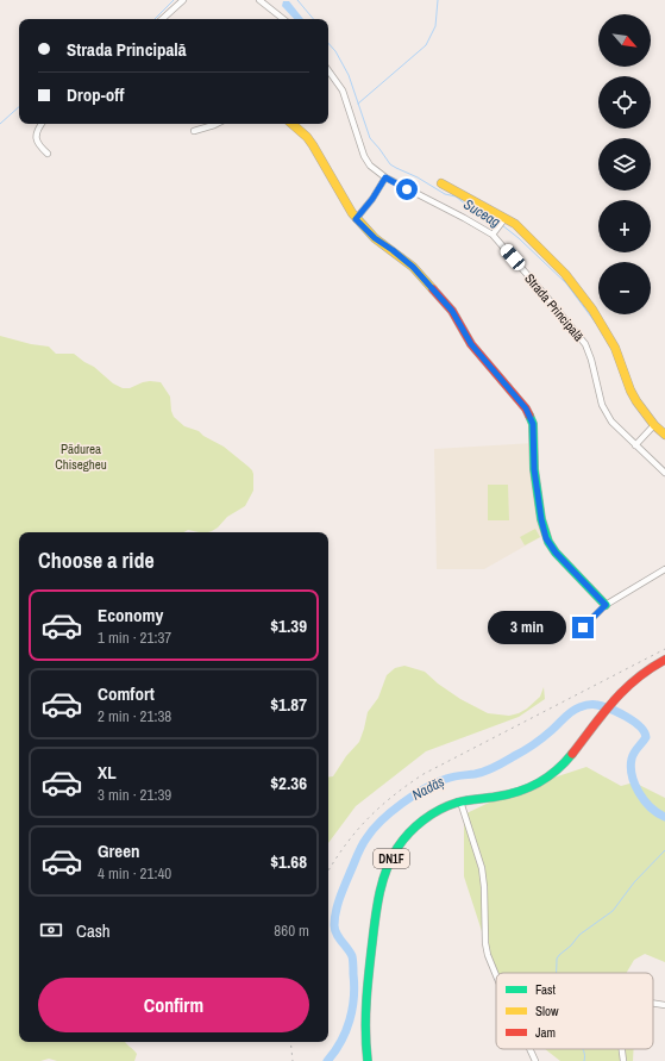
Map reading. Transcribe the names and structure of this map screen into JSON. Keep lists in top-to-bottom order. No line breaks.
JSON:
{"streets":{"street":["Strada Principală","DN1F"]},"water":["Suceag","Nadăș"],"parks":["Pădurea Chisegheu"],"legend":["Fast","Slow","Jam"],"north":"bottom right","page":{"map_buttons":["+","−"],"banner":["Strada Principală","Drop-off"],"heading":"Choose a ride","list":[{"name":"Economy","note":"1 min · 21:37","value":"$1.39"},{"name":"Comfort","note":"2 min · 21:38","value":"$1.87"},{"name":"XL","note":"3 min · 21:39","value":"$2.36"},{"name":"Green","note":"4 min · 21:40","value":"$1.68"}],"bubble":"3 min","pay":["Cash","860 m"],"buttons":"Confirm"}}
